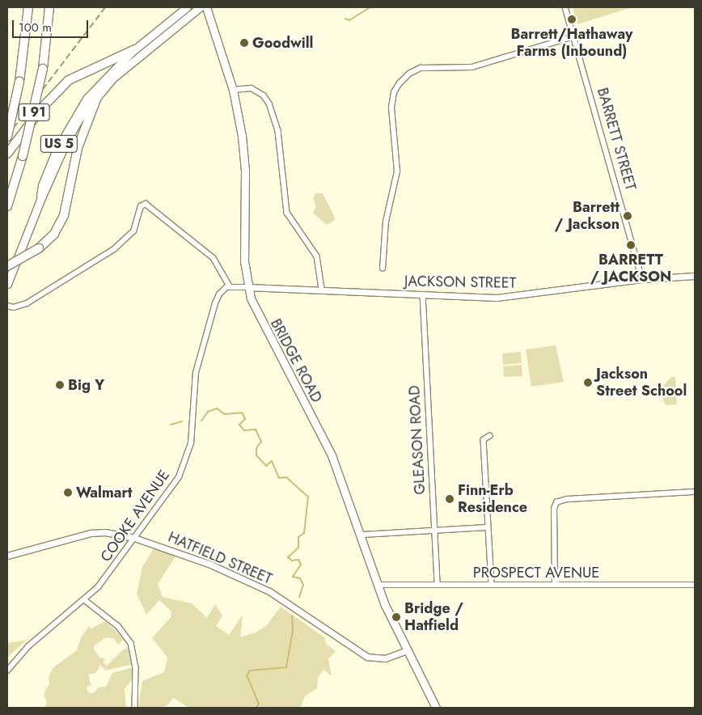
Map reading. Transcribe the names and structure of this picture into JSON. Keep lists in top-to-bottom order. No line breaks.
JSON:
{"streets":{"highway":["I 91"],"main road":["US 5","BRIDGE ROAD"],"street":["BARRETT STREET","JACKSON STREET","GLEASON ROAD","COOKE AVENUE","HATFIELD STREET","PROSPECT AVENUE"]},"crossings":[["BARRETT STREET","JACKSON STREET"],["JACKSON STREET","BRIDGE ROAD"],["JACKSON STREET","GLEASON ROAD"],["BRIDGE ROAD","HATFIELD STREET"],["BRIDGE ROAD","PROSPECT AVENUE"],["GLEASON ROAD","PROSPECT AVENUE"],["COOKE AVENUE","HATFIELD STREET"]],"places":["Barrett/Hathaway Farms (Inbound)","Goodwill","Barrett / Jackson","BARRETT / JACKSON","Jackson Street School","Big Y","Walmart","Finn-Erb Residence","Bridge / Hatfield"],"scale_bar":"100 m"}
